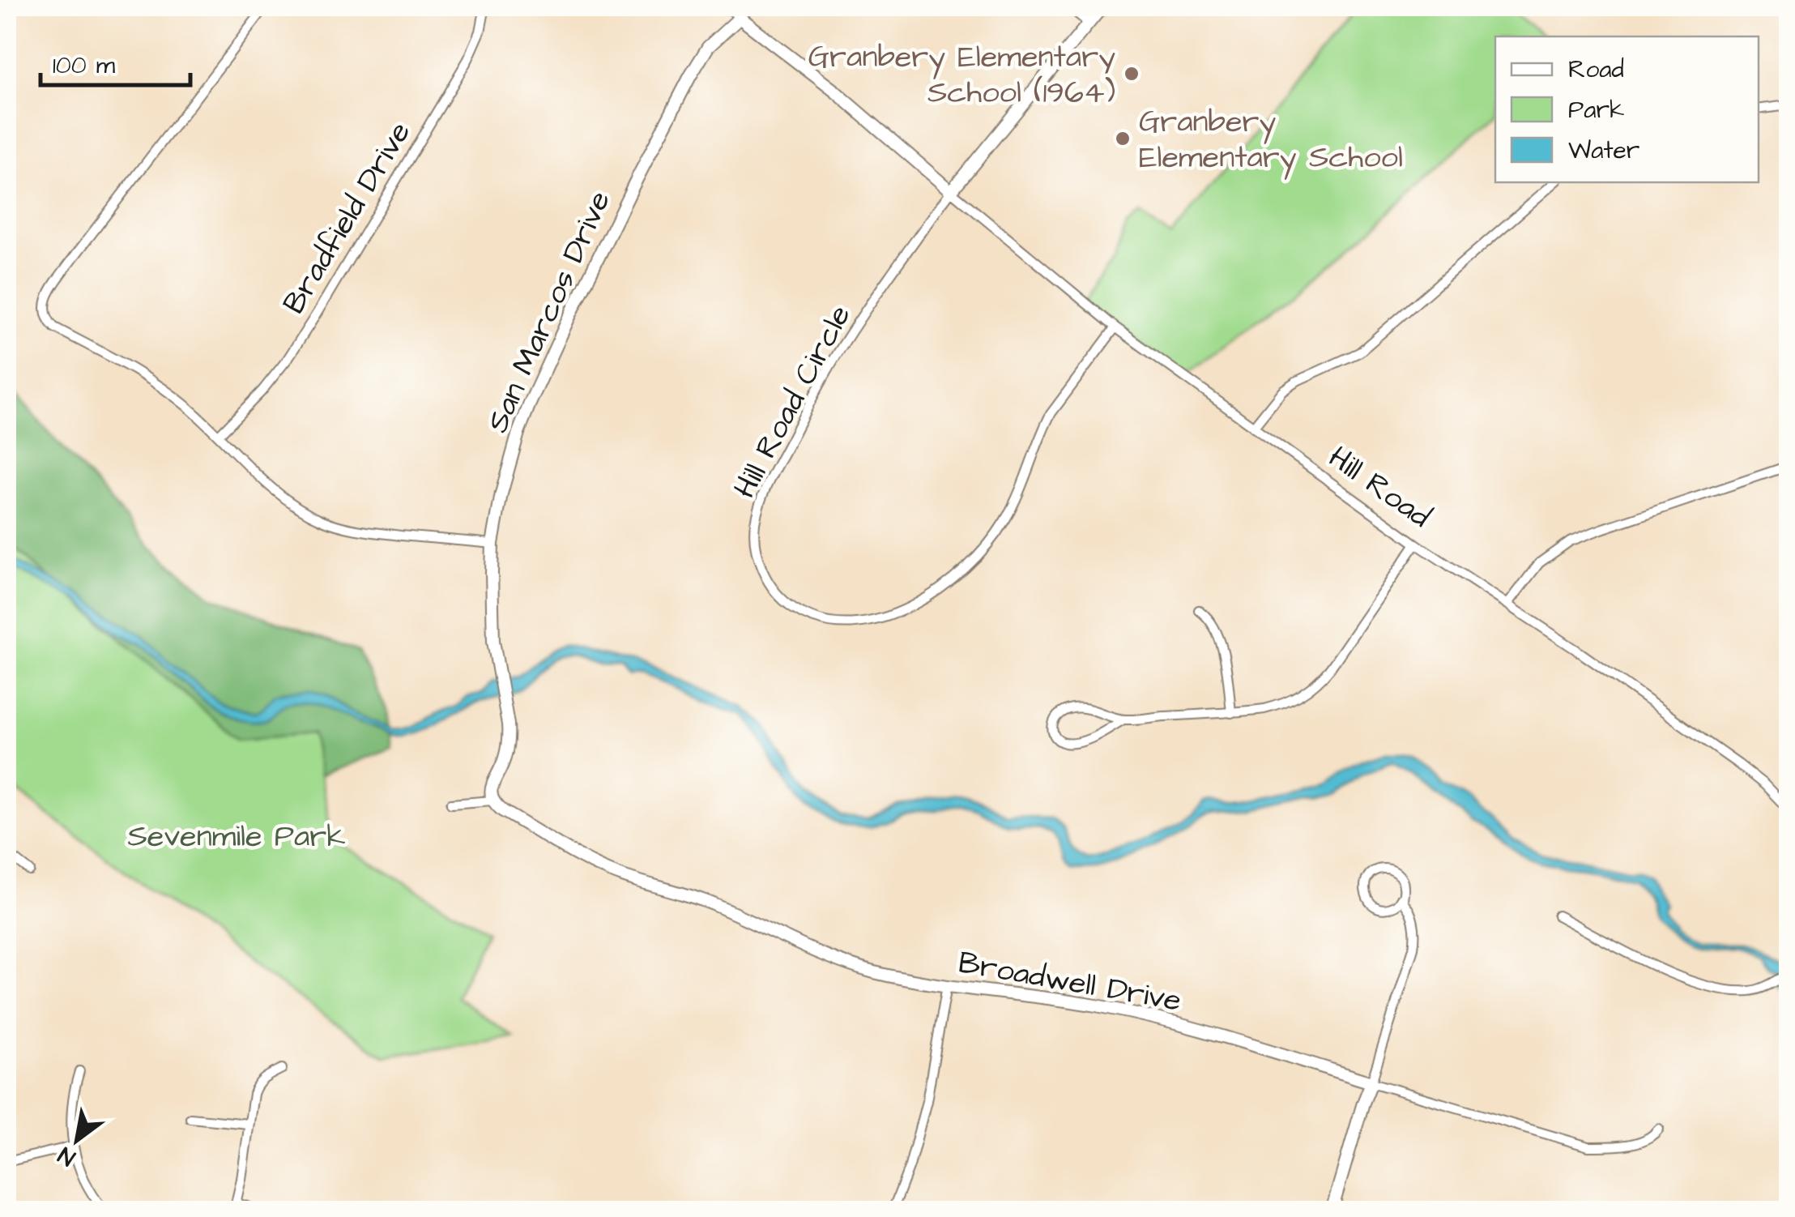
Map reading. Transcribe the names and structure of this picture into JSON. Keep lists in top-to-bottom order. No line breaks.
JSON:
{"streets":{"street":["Bradfield Drive","San Marcos Drive","Hill Road Circle","Hill Road","Broadwell Drive"]},"crossings":[["San Marcos Drive","Hill Road"],["San Marcos Drive","Broadwell Drive"],["Hill Road Circle","Hill Road"]],"parks":["Sevenmile Park"],"places":["Granbery Elementary School (1964)","Granbery Elementary School"],"legend":["Road","Park","Water"],"scale_bar":"100 m","north":"bottom left"}
